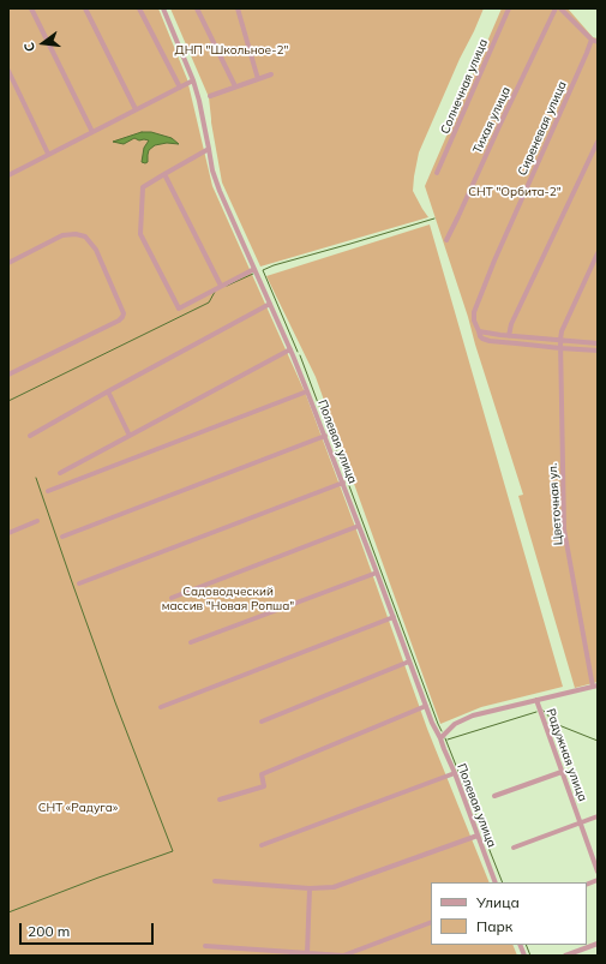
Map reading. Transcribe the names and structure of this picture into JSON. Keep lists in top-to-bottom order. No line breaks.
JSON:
{"streets":{"street":["Солнечная улица","Тихая улица","Сиреневая улица","Полевая улица","Цветочная ул.","Радужная улица"]},"parks":["ДНП \"Школьное-2\"","СНТ \"Орбита-2\"","Садоводческий массив \"Новая Ропша\"","СНТ «Радуга»"],"legend":["Улица","Парк"],"scale_bar":"200 m","north":"left"}
